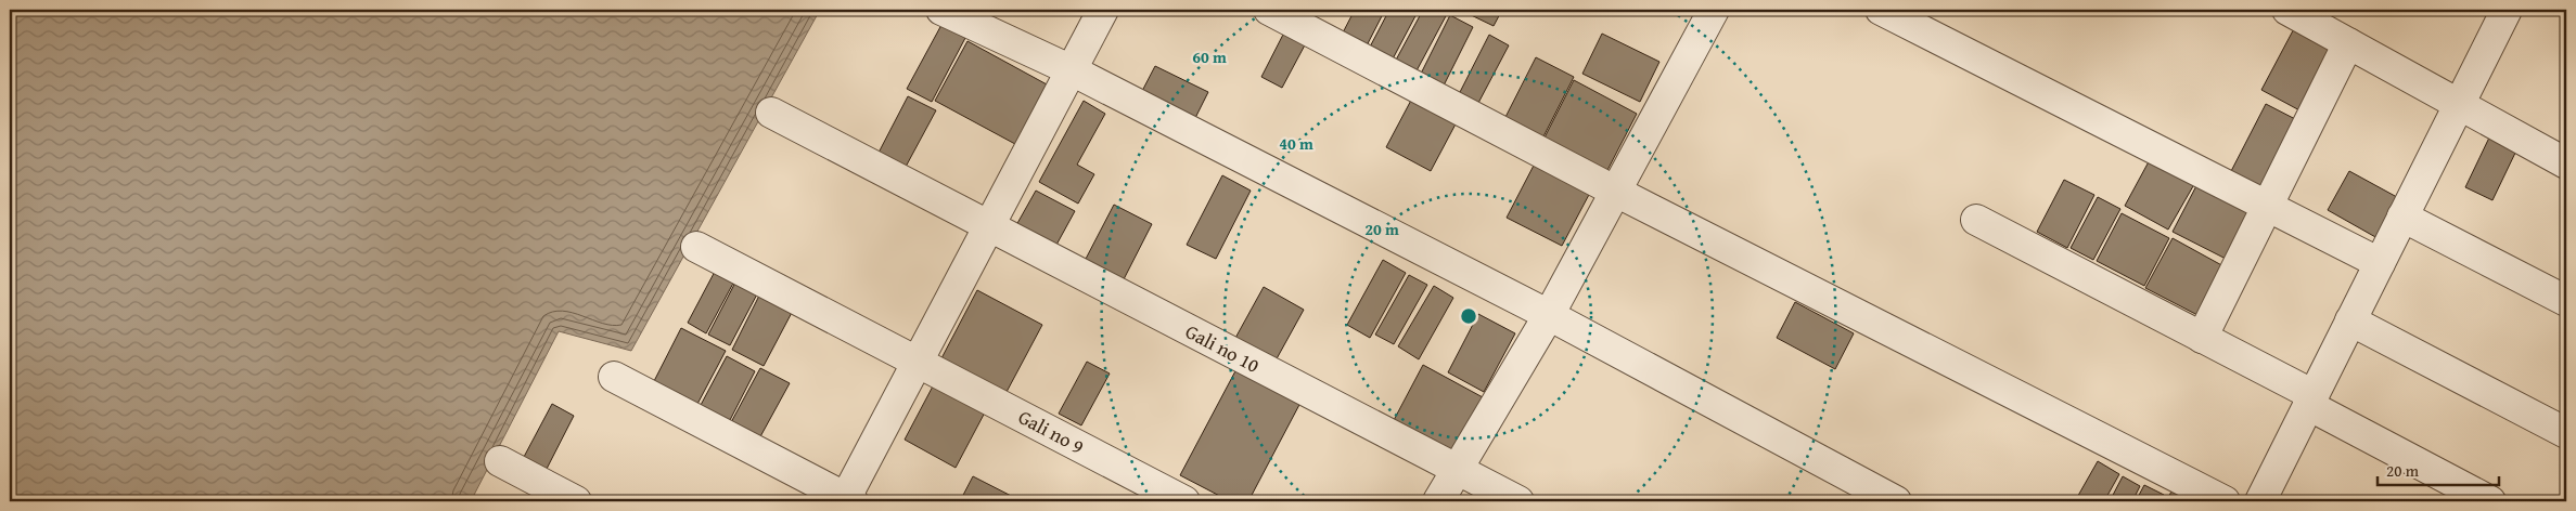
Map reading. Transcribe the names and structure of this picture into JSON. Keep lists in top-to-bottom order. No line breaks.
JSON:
{"streets":{"street":["Gali no 10","Gali no 9"]},"scale_bar":"20 m","rings":["60 m","40 m","20 m"]}
